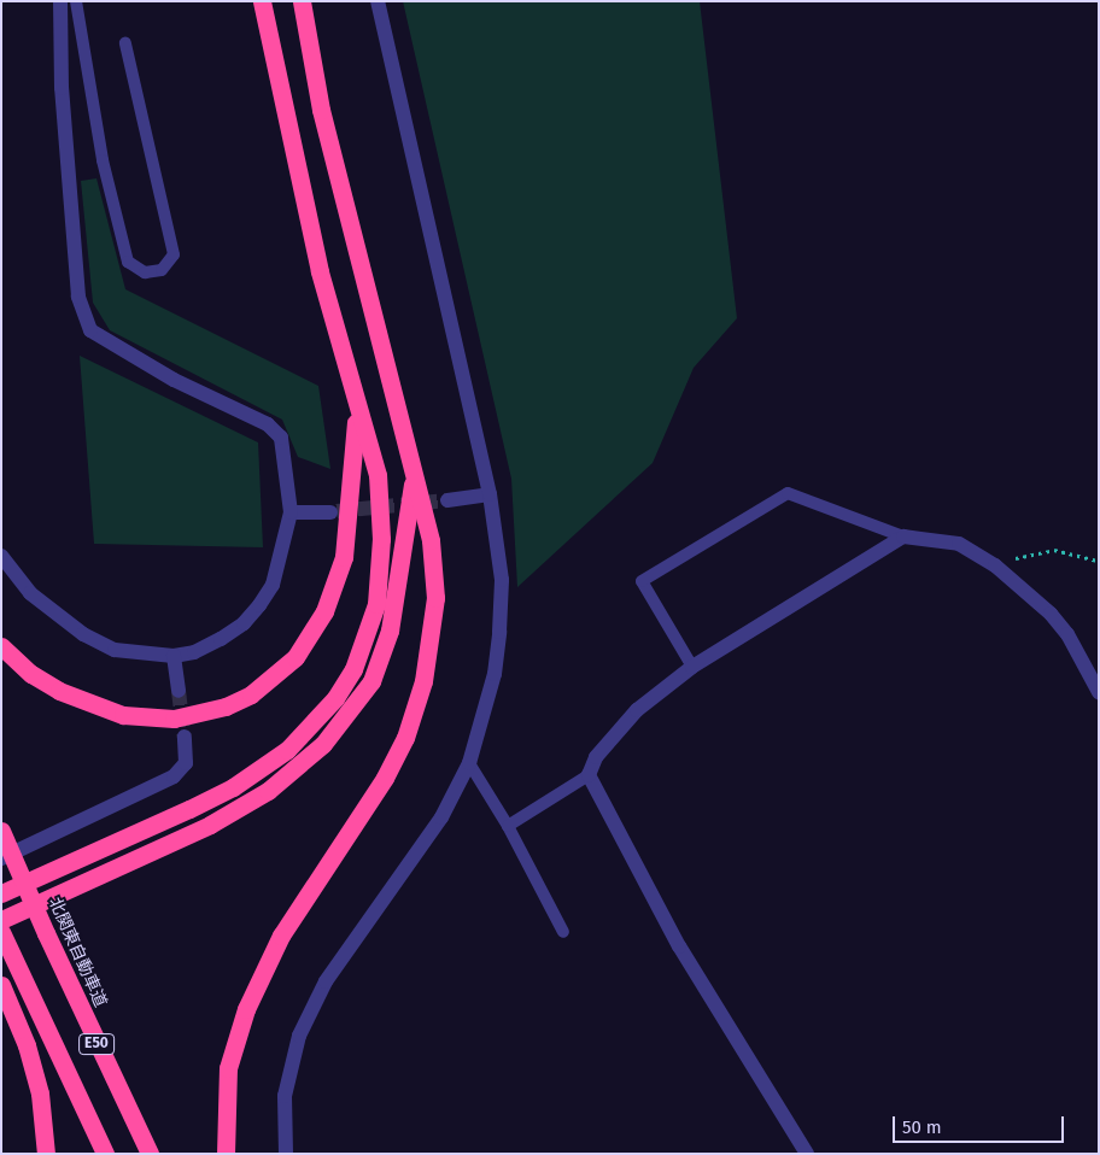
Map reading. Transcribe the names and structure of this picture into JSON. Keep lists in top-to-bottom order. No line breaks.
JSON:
{"streets":{"highway":["北関東自動車道","E50"]},"scale_bar":"50 m"}
